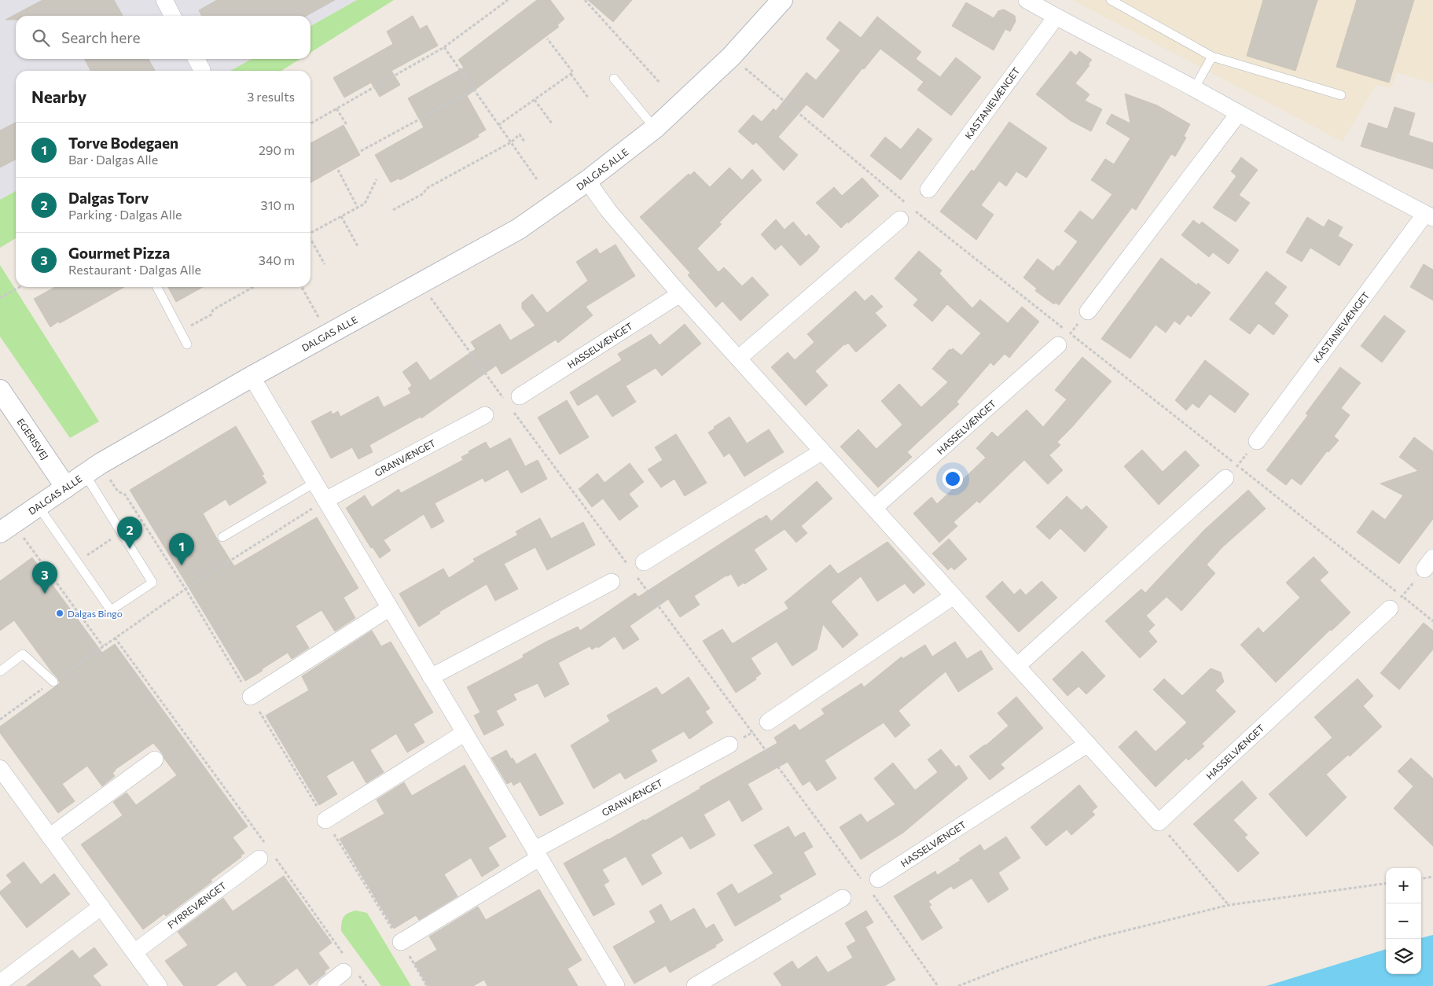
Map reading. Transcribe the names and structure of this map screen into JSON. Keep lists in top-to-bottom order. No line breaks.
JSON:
{"streets":{"street":["KASTANIEVÆNGET","DALGAS ALLE","HASSELVÆNGET","EGERISVEJ","GRANVÆNGET","FYRREVÆNGET"]},"crossings":[["DALGAS ALLE","EGERISVEJ"]],"places":["Dalgas Bingo"],"page":{"search":"Search here","heading":["Nearby","3 results"],"list":[{"mark":"1","name":"Torve Bodegaen","note":"Bar · Dalgas Alle","value":"290 m"},{"mark":"2","name":"Dalgas Torv","note":"Parking · Dalgas Alle","value":"310 m"},{"mark":"3","name":"Gourmet Pizza","note":"Restaurant · Dalgas Alle","value":"340 m"}],"pins":["2","1","3"],"map_buttons":["+","−"]}}
